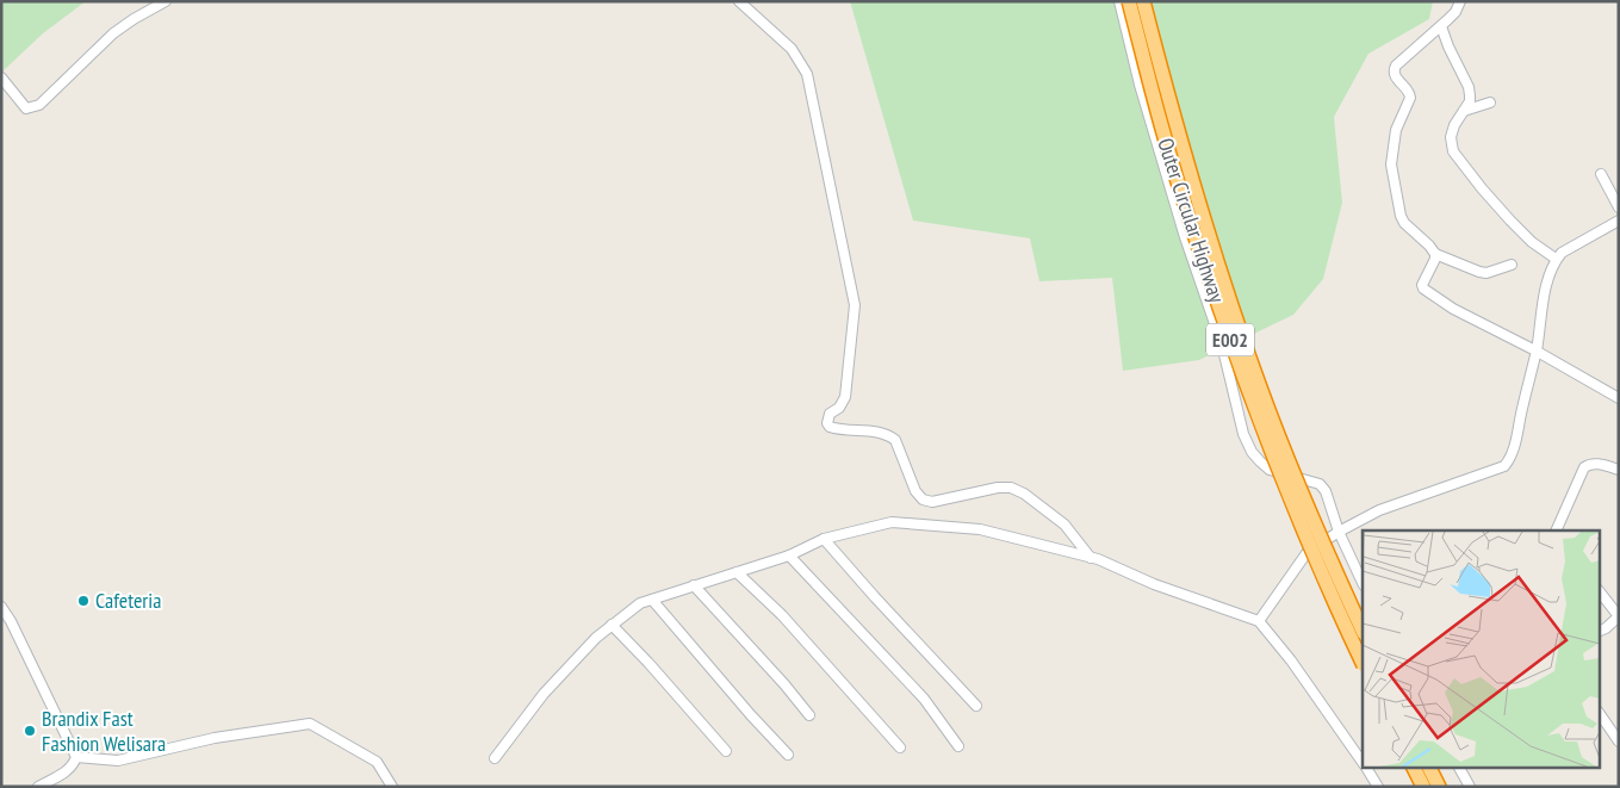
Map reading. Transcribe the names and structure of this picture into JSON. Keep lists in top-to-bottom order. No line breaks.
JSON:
{"streets":{"highway":["Outer Circular Highway","E002"]},"places":["Cafeteria","Brandix Fast Fashion Welisara"]}
